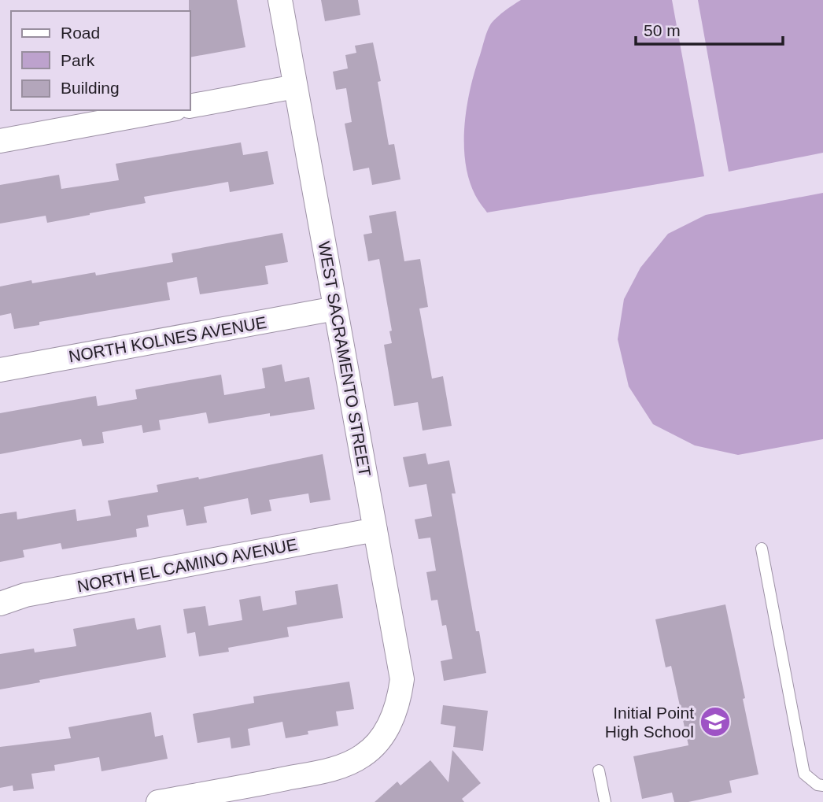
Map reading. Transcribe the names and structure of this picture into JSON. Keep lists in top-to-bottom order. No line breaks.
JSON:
{"streets":{"street":["NORTH KOLNES AVENUE","WEST SACRAMENTO STREET","NORTH EL CAMINO AVENUE"]},"crossings":[["NORTH KOLNES AVENUE","WEST SACRAMENTO STREET"],["WEST SACRAMENTO STREET","NORTH EL CAMINO AVENUE"]],"places":{"school or university":["Initial Point High School"]},"legend":["Road","Park","Building"],"scale_bar":"50 m"}
